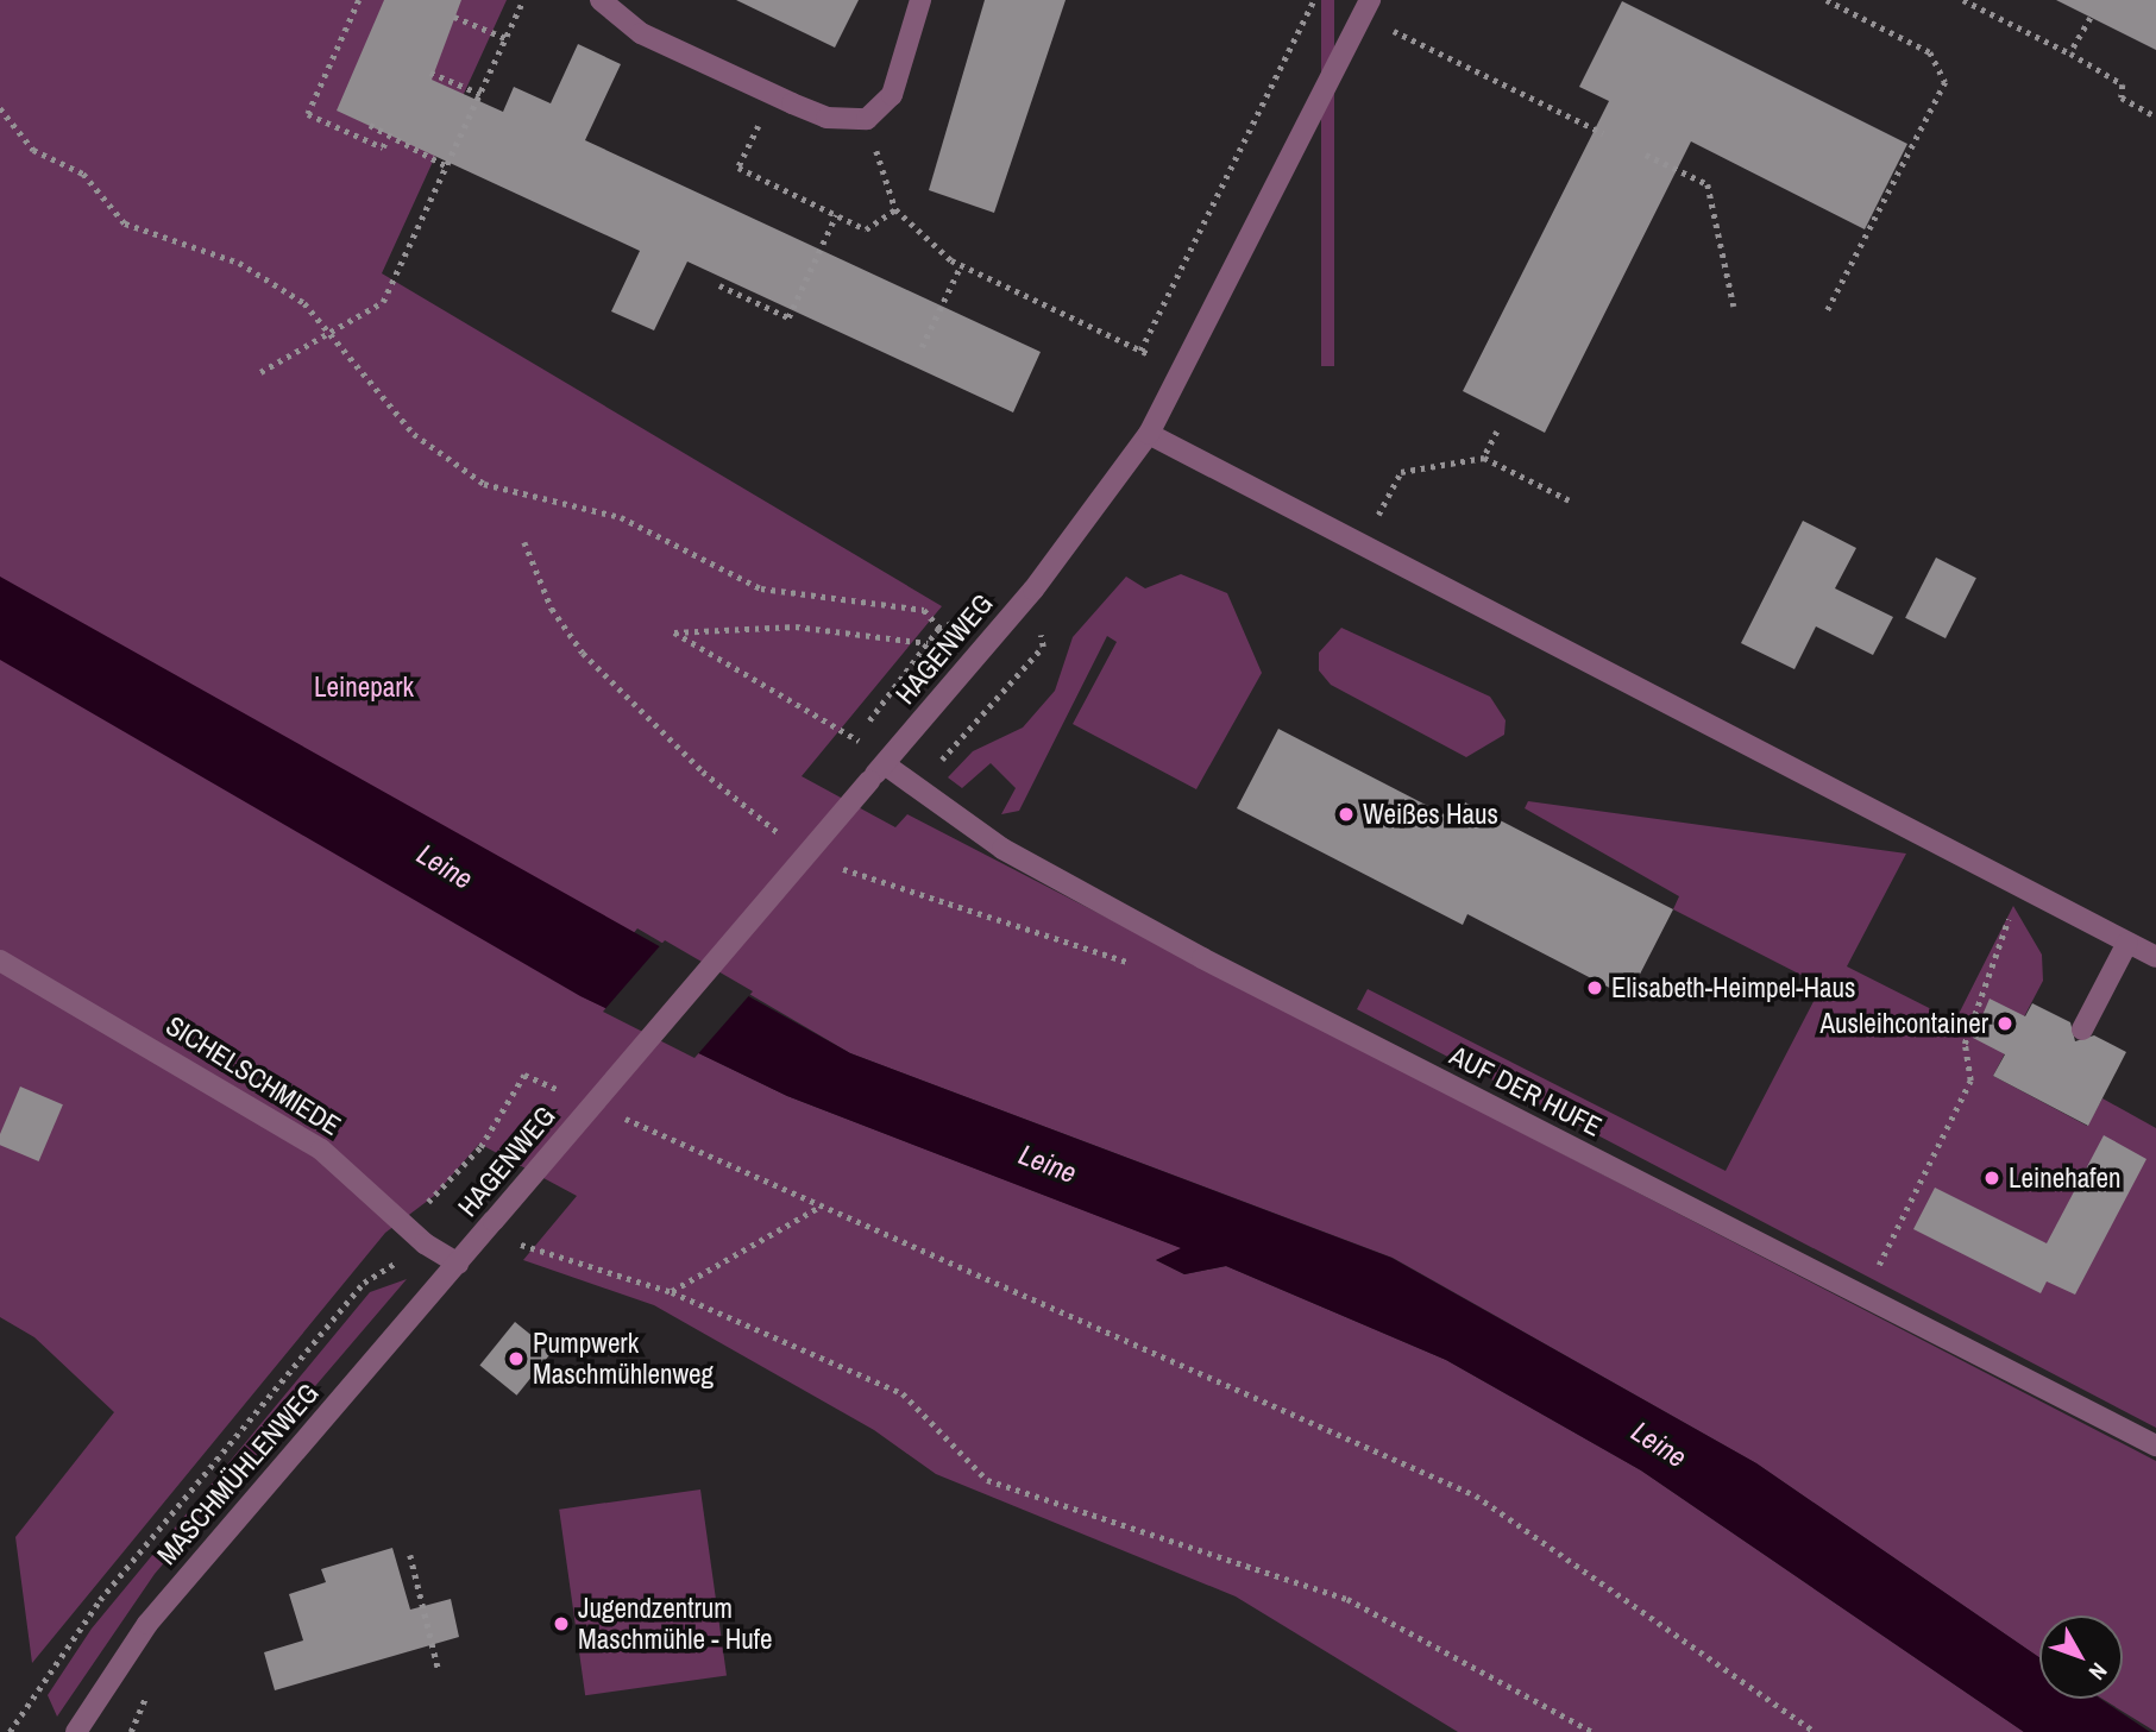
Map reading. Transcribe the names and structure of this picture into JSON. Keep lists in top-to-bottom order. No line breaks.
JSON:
{"streets":{"street":["HAGENWEG","SICHELSCHMIEDE","AUF DER HUFE","MASCHMÜHLENWEG"]},"crossings":[["HAGENWEG","SICHELSCHMIEDE"],["HAGENWEG","AUF DER HUFE"],["HAGENWEG","MASCHMÜHLENWEG"],["SICHELSCHMIEDE","MASCHMÜHLENWEG"]],"water":["Leine"],"parks":["Leinepark"],"places":["Weißes Haus","Elisabeth-Heimpel-Haus","Ausleihcontainer","Leinehafen","Pumpwerk Maschmühlenweg","Jugendzentrum Maschmühle - Hufe"],"north":"bottom right"}
